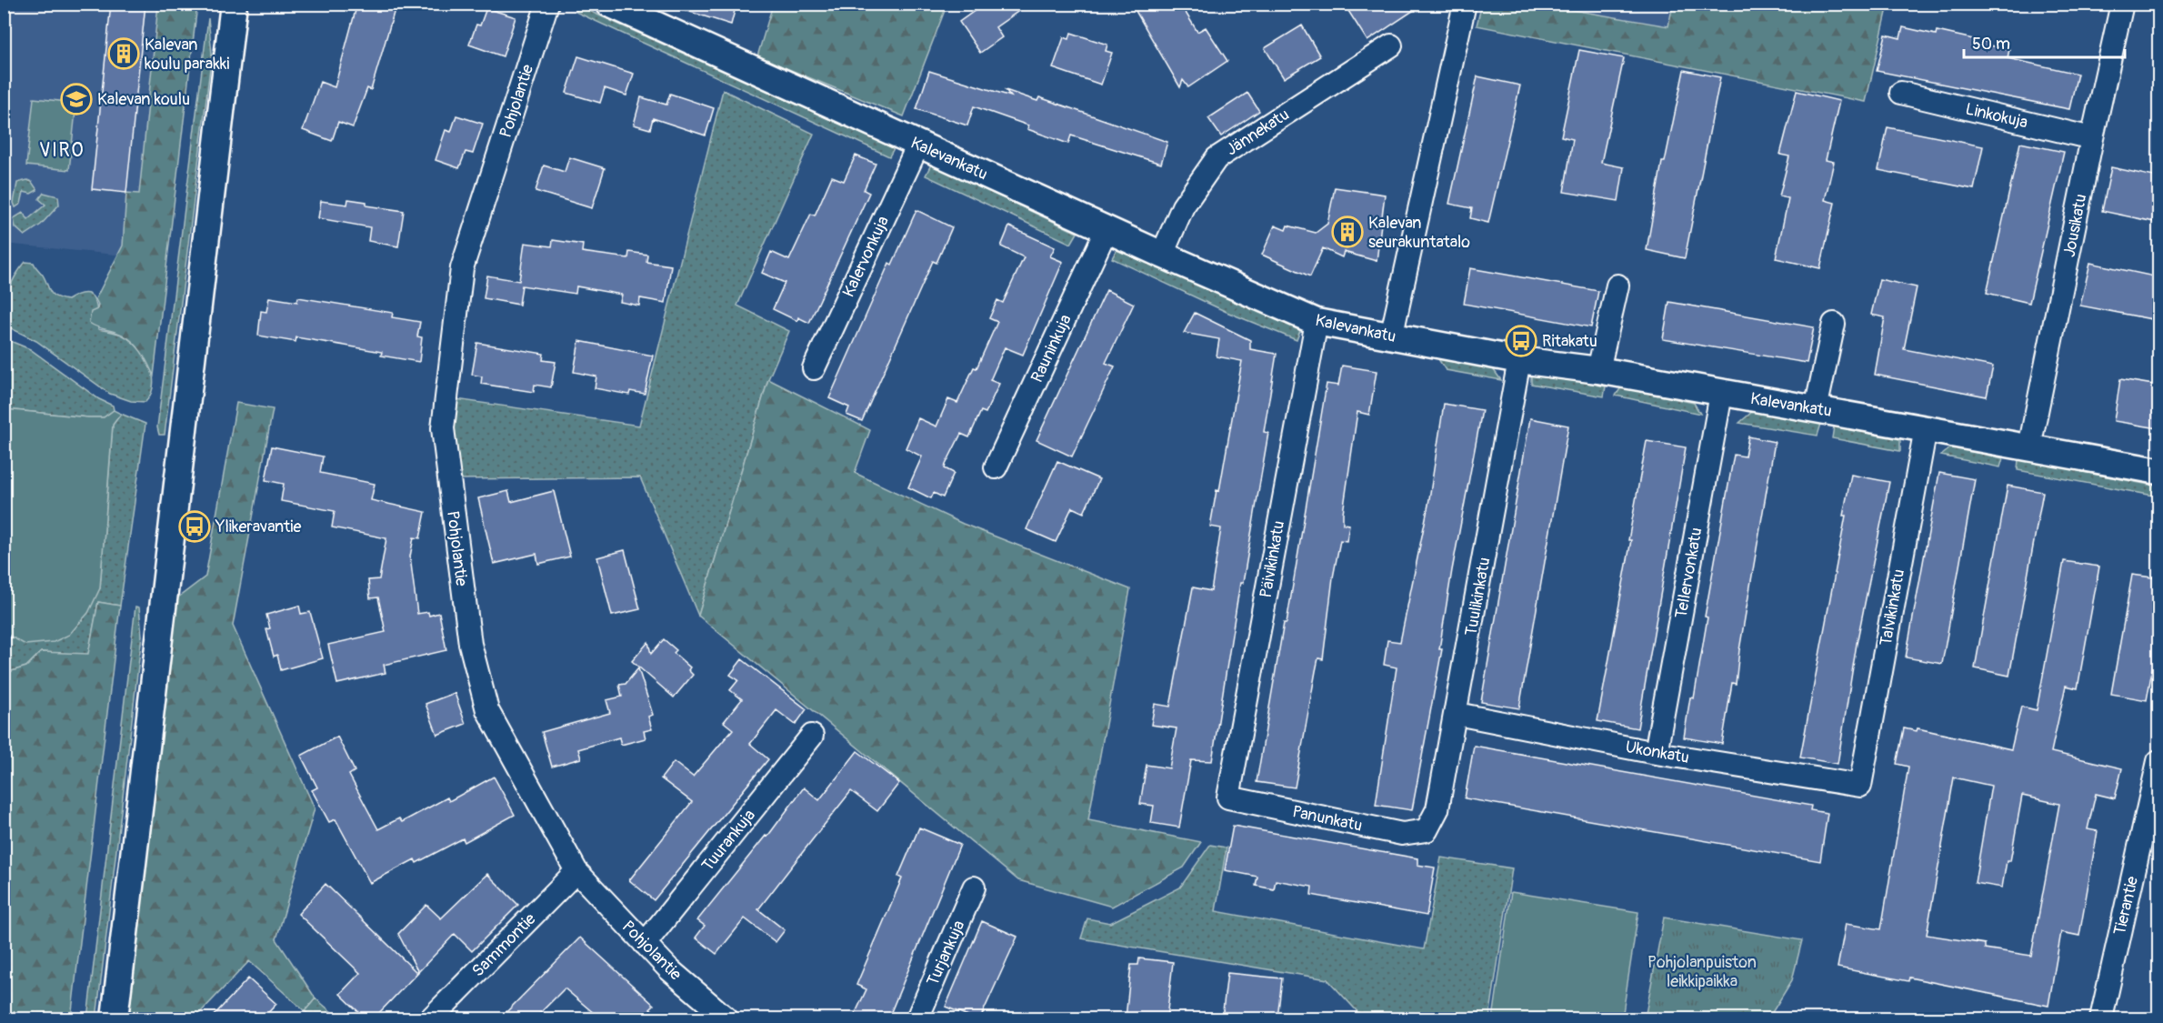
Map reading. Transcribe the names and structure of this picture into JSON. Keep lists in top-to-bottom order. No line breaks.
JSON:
{"streets":{"street":["Pohjolantie","Linkokuja","Jännekatu","Kalevankatu","Jousikatu","Kalervonkuja","Rauninkuja","Päivikinkatu","Tellervonkatu","Tuulikinkatu","Talvikinkatu","Ukonkatu","Panunkatu","Tuurankuja","Tierantie","Sammontie","Turjankuja"]},"crossings":[["Pohjolantie","Tuurankuja"],["Pohjolantie","Sammontie"],["Linkokuja","Jousikatu"],["Jännekatu","Kalevankatu"],["Kalevankatu","Jousikatu"],["Kalevankatu","Kalervonkuja"],["Kalevankatu","Rauninkuja"],["Kalevankatu","Päivikinkatu"],["Kalevankatu","Tellervonkatu"],["Kalevankatu","Tuulikinkatu"],["Kalevankatu","Talvikinkatu"],["Päivikinkatu","Panunkatu"],["Tellervonkatu","Ukonkatu"],["Tuulikinkatu","Ukonkatu"],["Tuulikinkatu","Panunkatu"],["Talvikinkatu","Ukonkatu"]],"districts":["VIRO"],"parks":["Pohjolanpuiston leikkipaikka"],"places":{"building":["Kalevan koulu parakki","Kalevan seurakuntatalo"],"school or university":["Kalevan koulu"],"bus stop":["Ritakatu","Ylikeravantie"]},"scale_bar":"50 m"}
